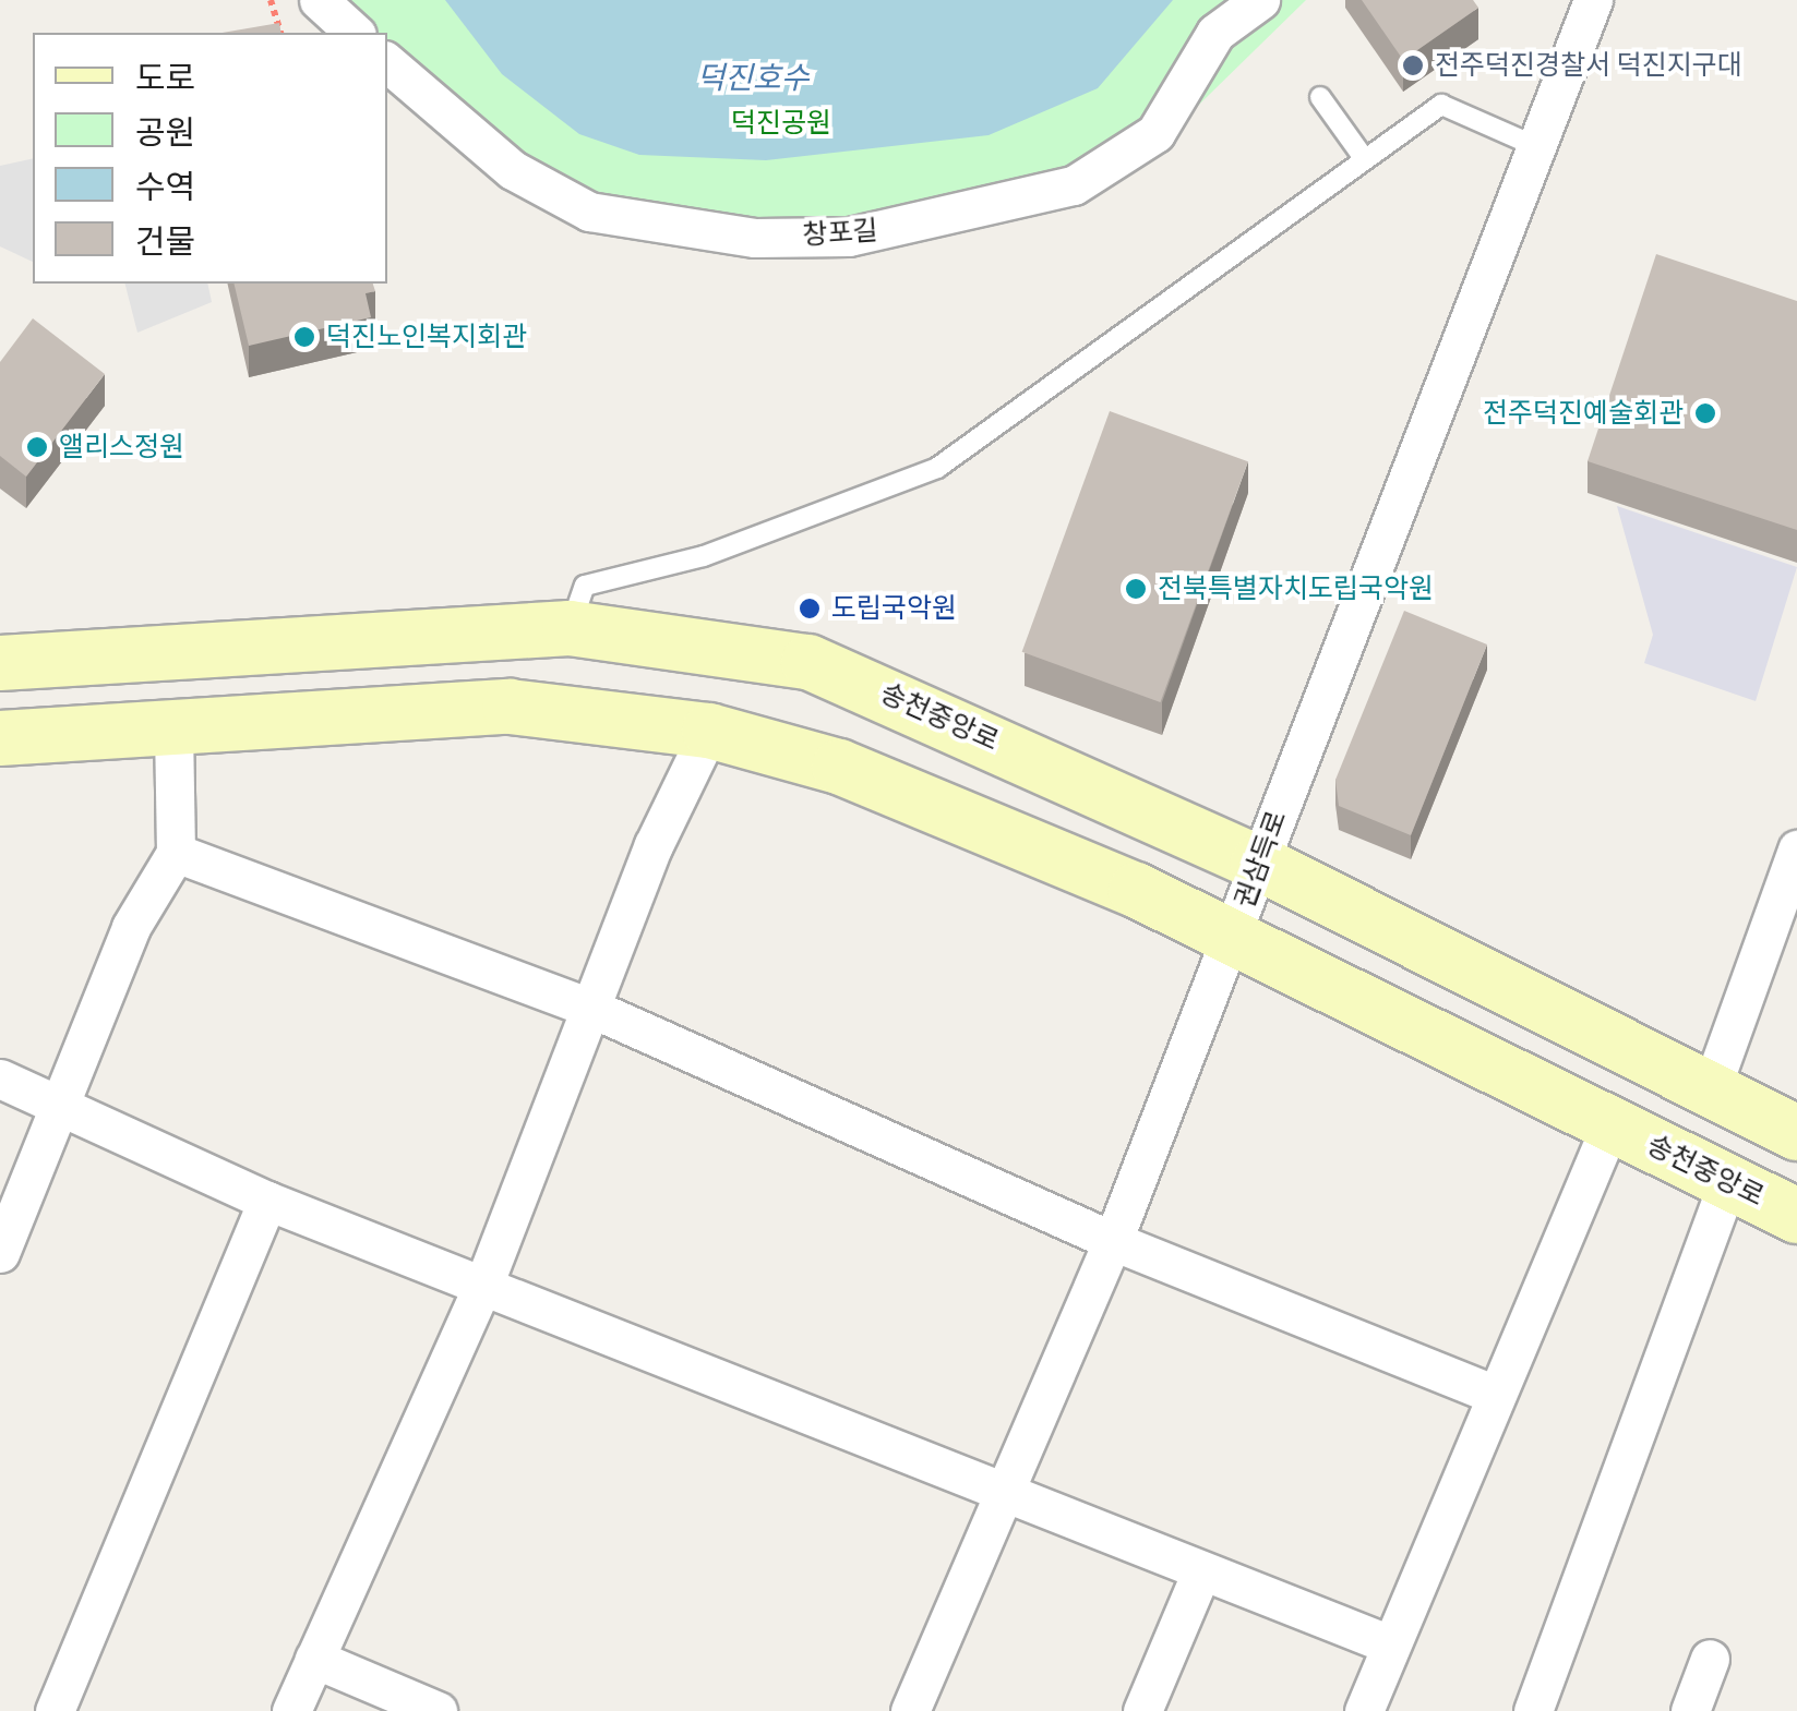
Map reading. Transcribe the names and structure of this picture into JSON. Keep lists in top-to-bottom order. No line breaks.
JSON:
{"streets":{"street":["창포길","송천중앙로","권삼득로"]},"crossings":[["송천중앙로","권삼득로"]],"water":["덕진호수"],"parks":["덕진공원"],"places":["전주덕진경찰서 덕진지구대","덕진노인복지회관","전주덕진예술회관","앨리스정원","전북특별자치도립국악원","도립국악원"],"legend":["도로","공원","수역","건물"]}
